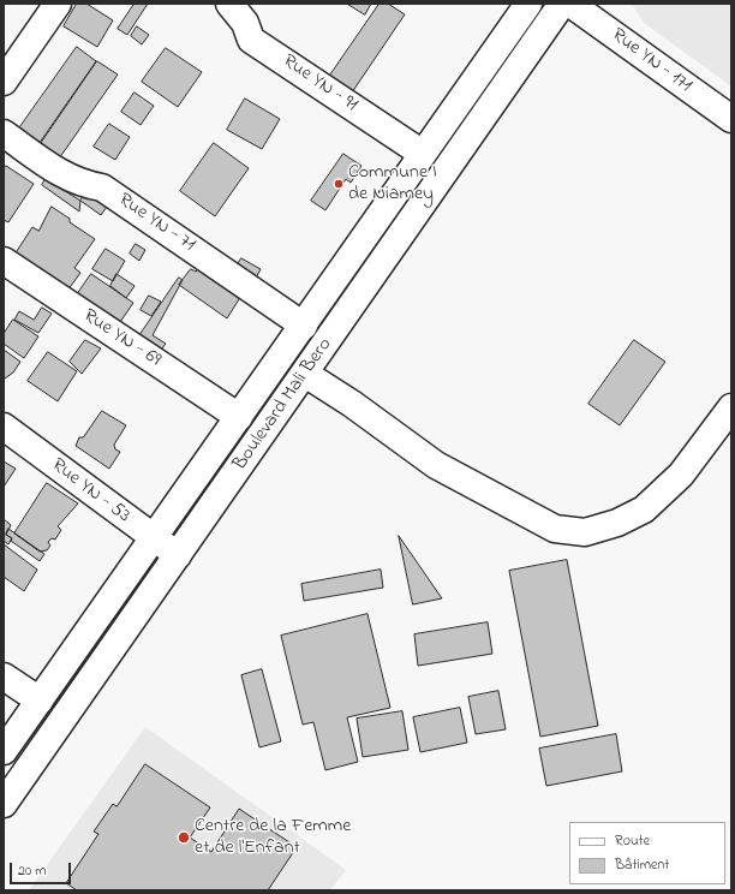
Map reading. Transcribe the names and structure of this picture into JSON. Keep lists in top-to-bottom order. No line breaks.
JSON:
{"streets":{"main road":["Rue YN - 171","Rue YN - 91","Rue YN - 71","Rue YN - 69","Boulevard Mali Bero","Rue YN - 53"]},"crossings":[["Rue YN - 91","Boulevard Mali Bero"],["Rue YN - 71","Boulevard Mali Bero"],["Rue YN - 69","Boulevard Mali Bero"],["Boulevard Mali Bero","Rue YN - 53"]],"places":["Commune I de Niamey","Centre de la Femme et de l'Enfant"],"legend":["Route","Bâtiment"],"scale_bar":"20 m"}
